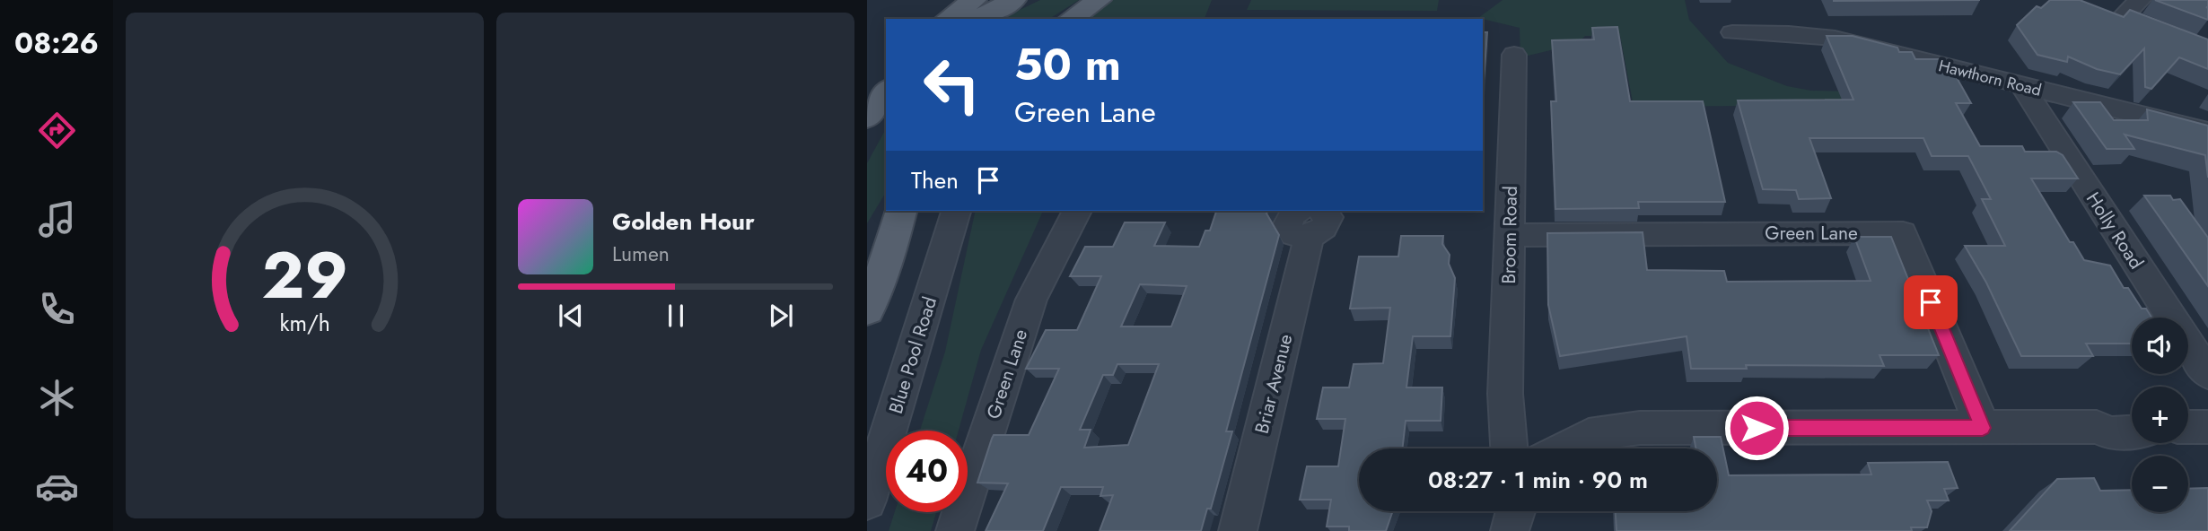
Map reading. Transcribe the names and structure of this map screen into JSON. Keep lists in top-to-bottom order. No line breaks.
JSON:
{"streets":{"street":["Hawthorn Road","Holly Road","Green Lane","Broom Road","Blue Pool Road","Briar Avenue"]},"crossings":[["Hawthorn Road","Holly Road"],["Green Lane","Broom Road"]],"page":{"tabs":"08:26","turn":["50 m","Green Lane"],"then":"Then","song":["Golden Hour","Lumen"],"map_buttons":["+","−"],"limit":"40","trip":"08:27 · 1 min · 90 m","gauge":["29","km/h"]}}
